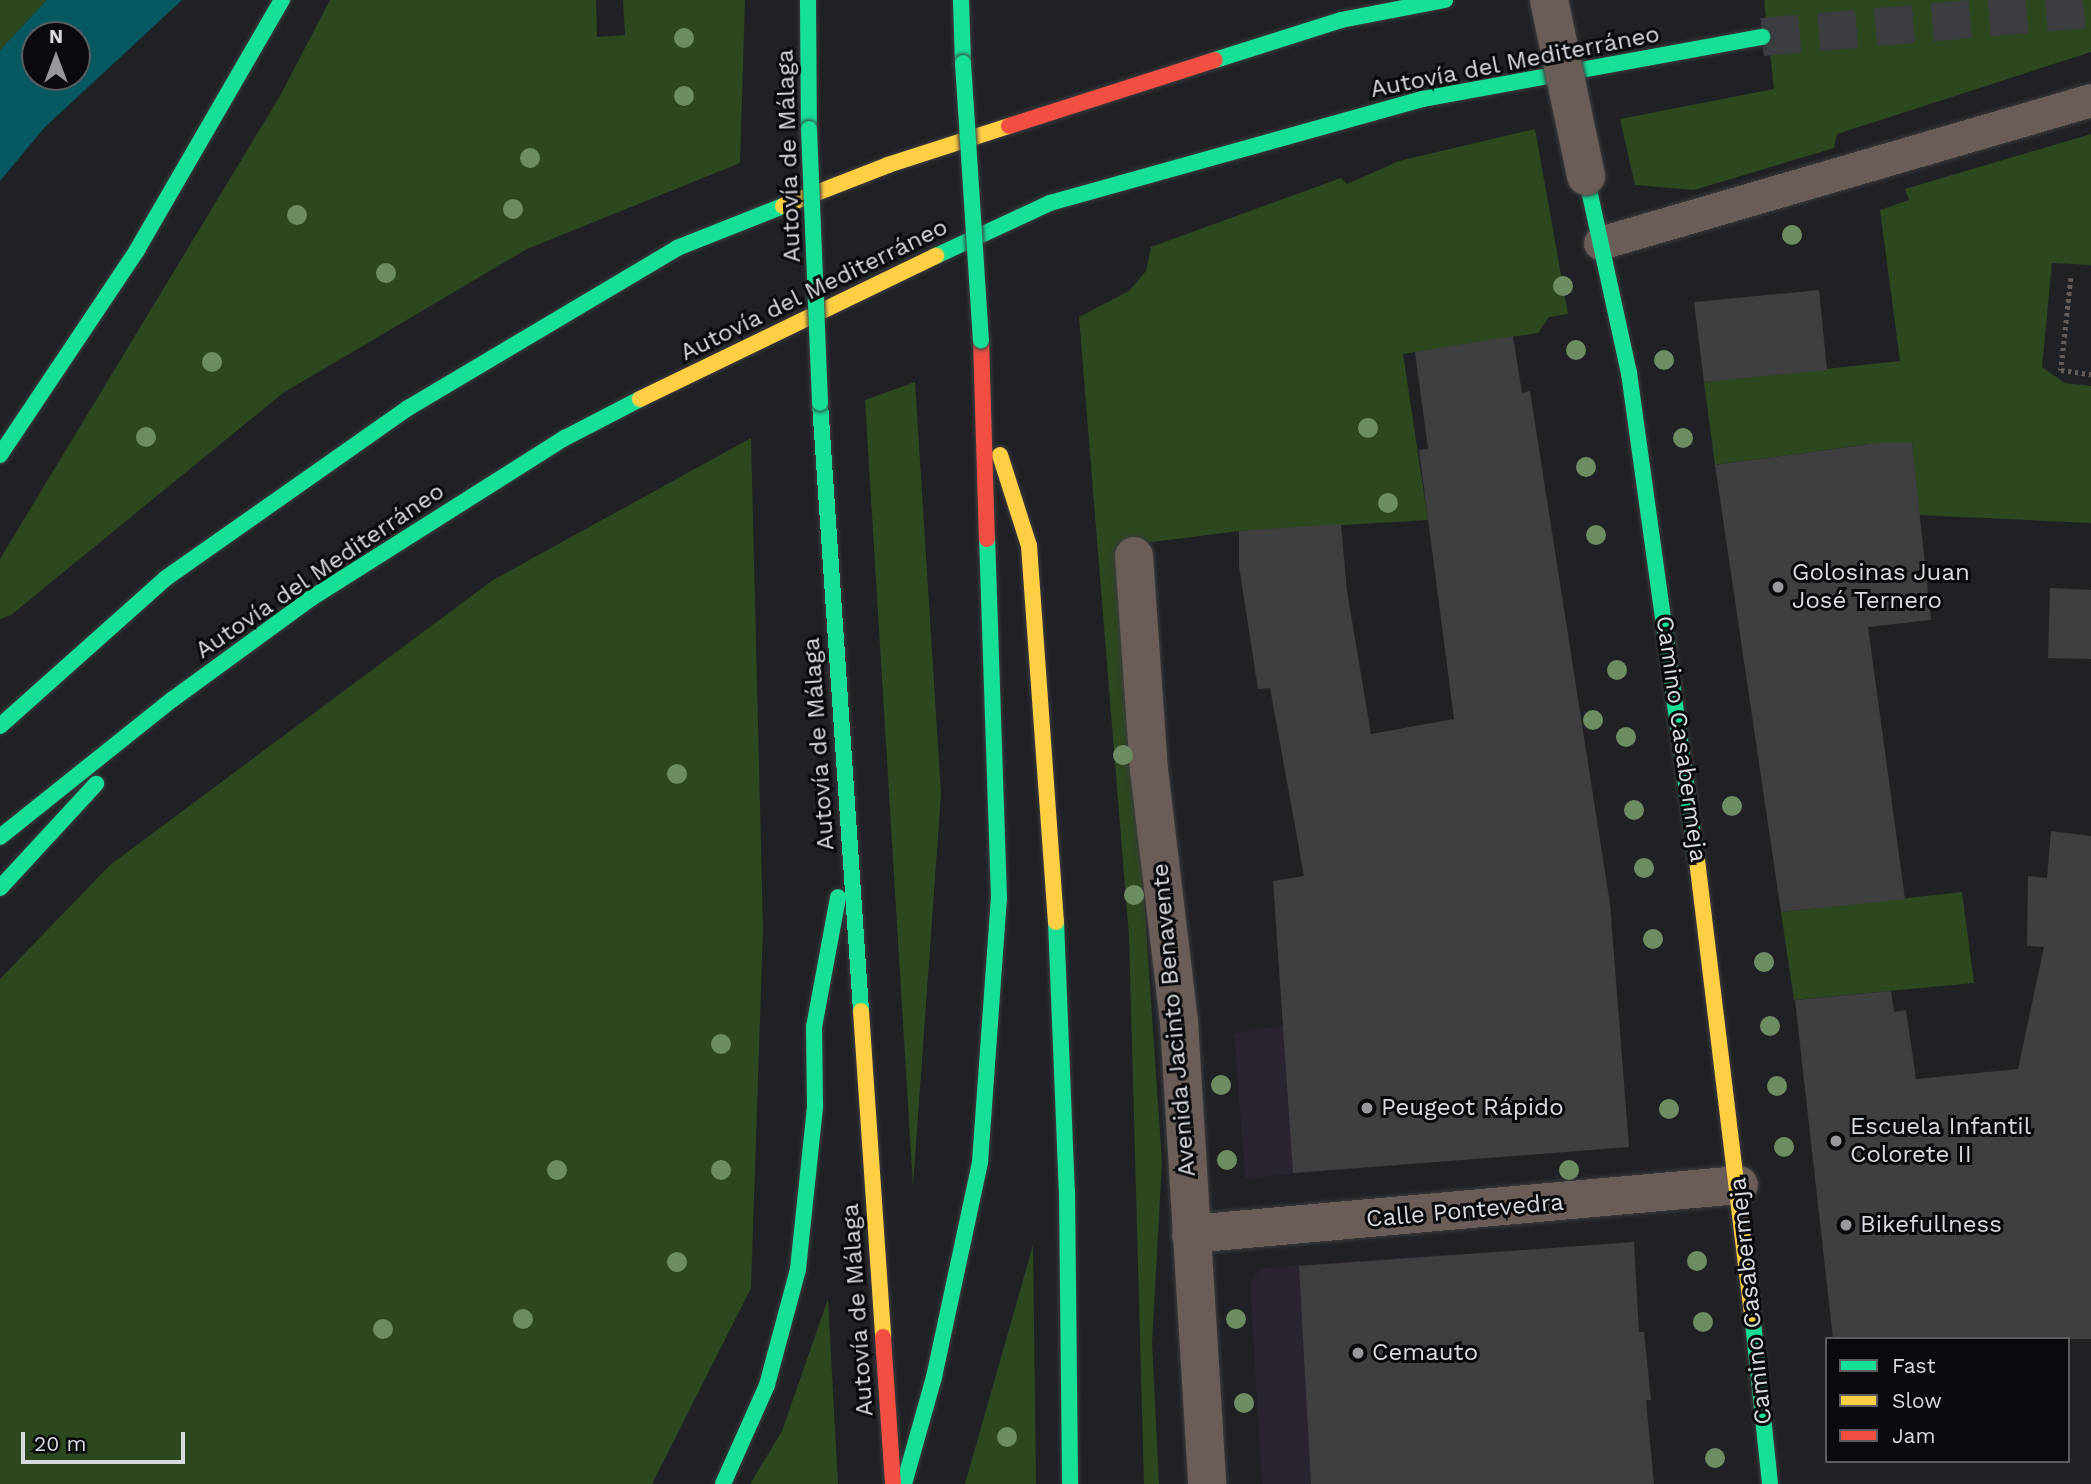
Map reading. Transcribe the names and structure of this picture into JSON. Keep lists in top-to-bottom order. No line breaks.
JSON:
{"streets":{"main road":["Autovía del Mediterráneo","Autovía de Málaga","Camino Casabermeja"],"street":["Avenida Jacinto Benavente","Calle Pontevedra"]},"crossings":[["Camino Casabermeja","Calle Pontevedra"],["Avenida Jacinto Benavente","Calle Pontevedra"]],"places":["Golosinas Juan José Ternero","Peugeot Rápido","Escuela Infantil Colorete II","Bikefullness","Cemauto"],"legend":["Fast","Slow","Jam"],"scale_bar":"20 m","north":"top"}
